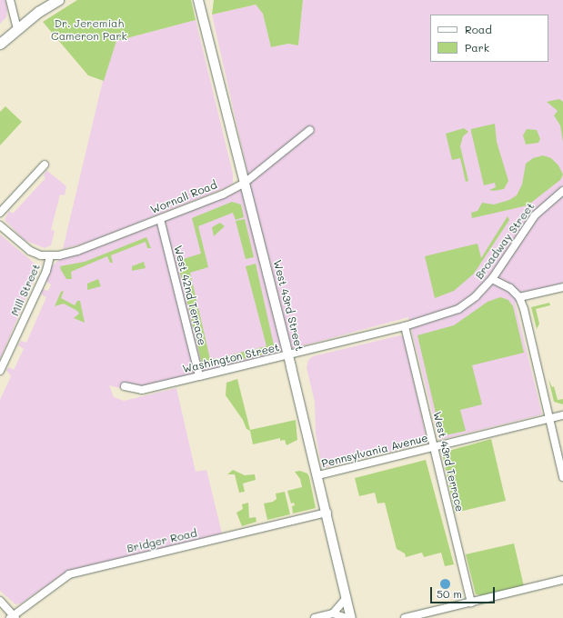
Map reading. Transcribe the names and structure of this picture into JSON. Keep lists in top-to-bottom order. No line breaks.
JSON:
{"streets":{"street":["Wornall Road","Broadway Street","Mill Street","West 42nd Terrace","West 43rd Street","Washington Street","Pennsylvania Avenue","West 43rd Terrace","Bridger Road"]},"crossings":[["Wornall Road","Mill Street"],["Wornall Road","West 42nd Terrace"],["Wornall Road","West 43rd Street"],["Broadway Street","Washington Street"],["Broadway Street","West 43rd Terrace"],["West 42nd Terrace","Washington Street"],["West 43rd Street","Washington Street"],["West 43rd Street","Pennsylvania Avenue"],["West 43rd Street","Bridger Road"],["Washington Street","West 43rd Terrace"],["Pennsylvania Avenue","West 43rd Terrace"]],"parks":["Dr. Jeremiah Cameron Park"],"legend":["Road","Park"],"scale_bar":"50 m"}
